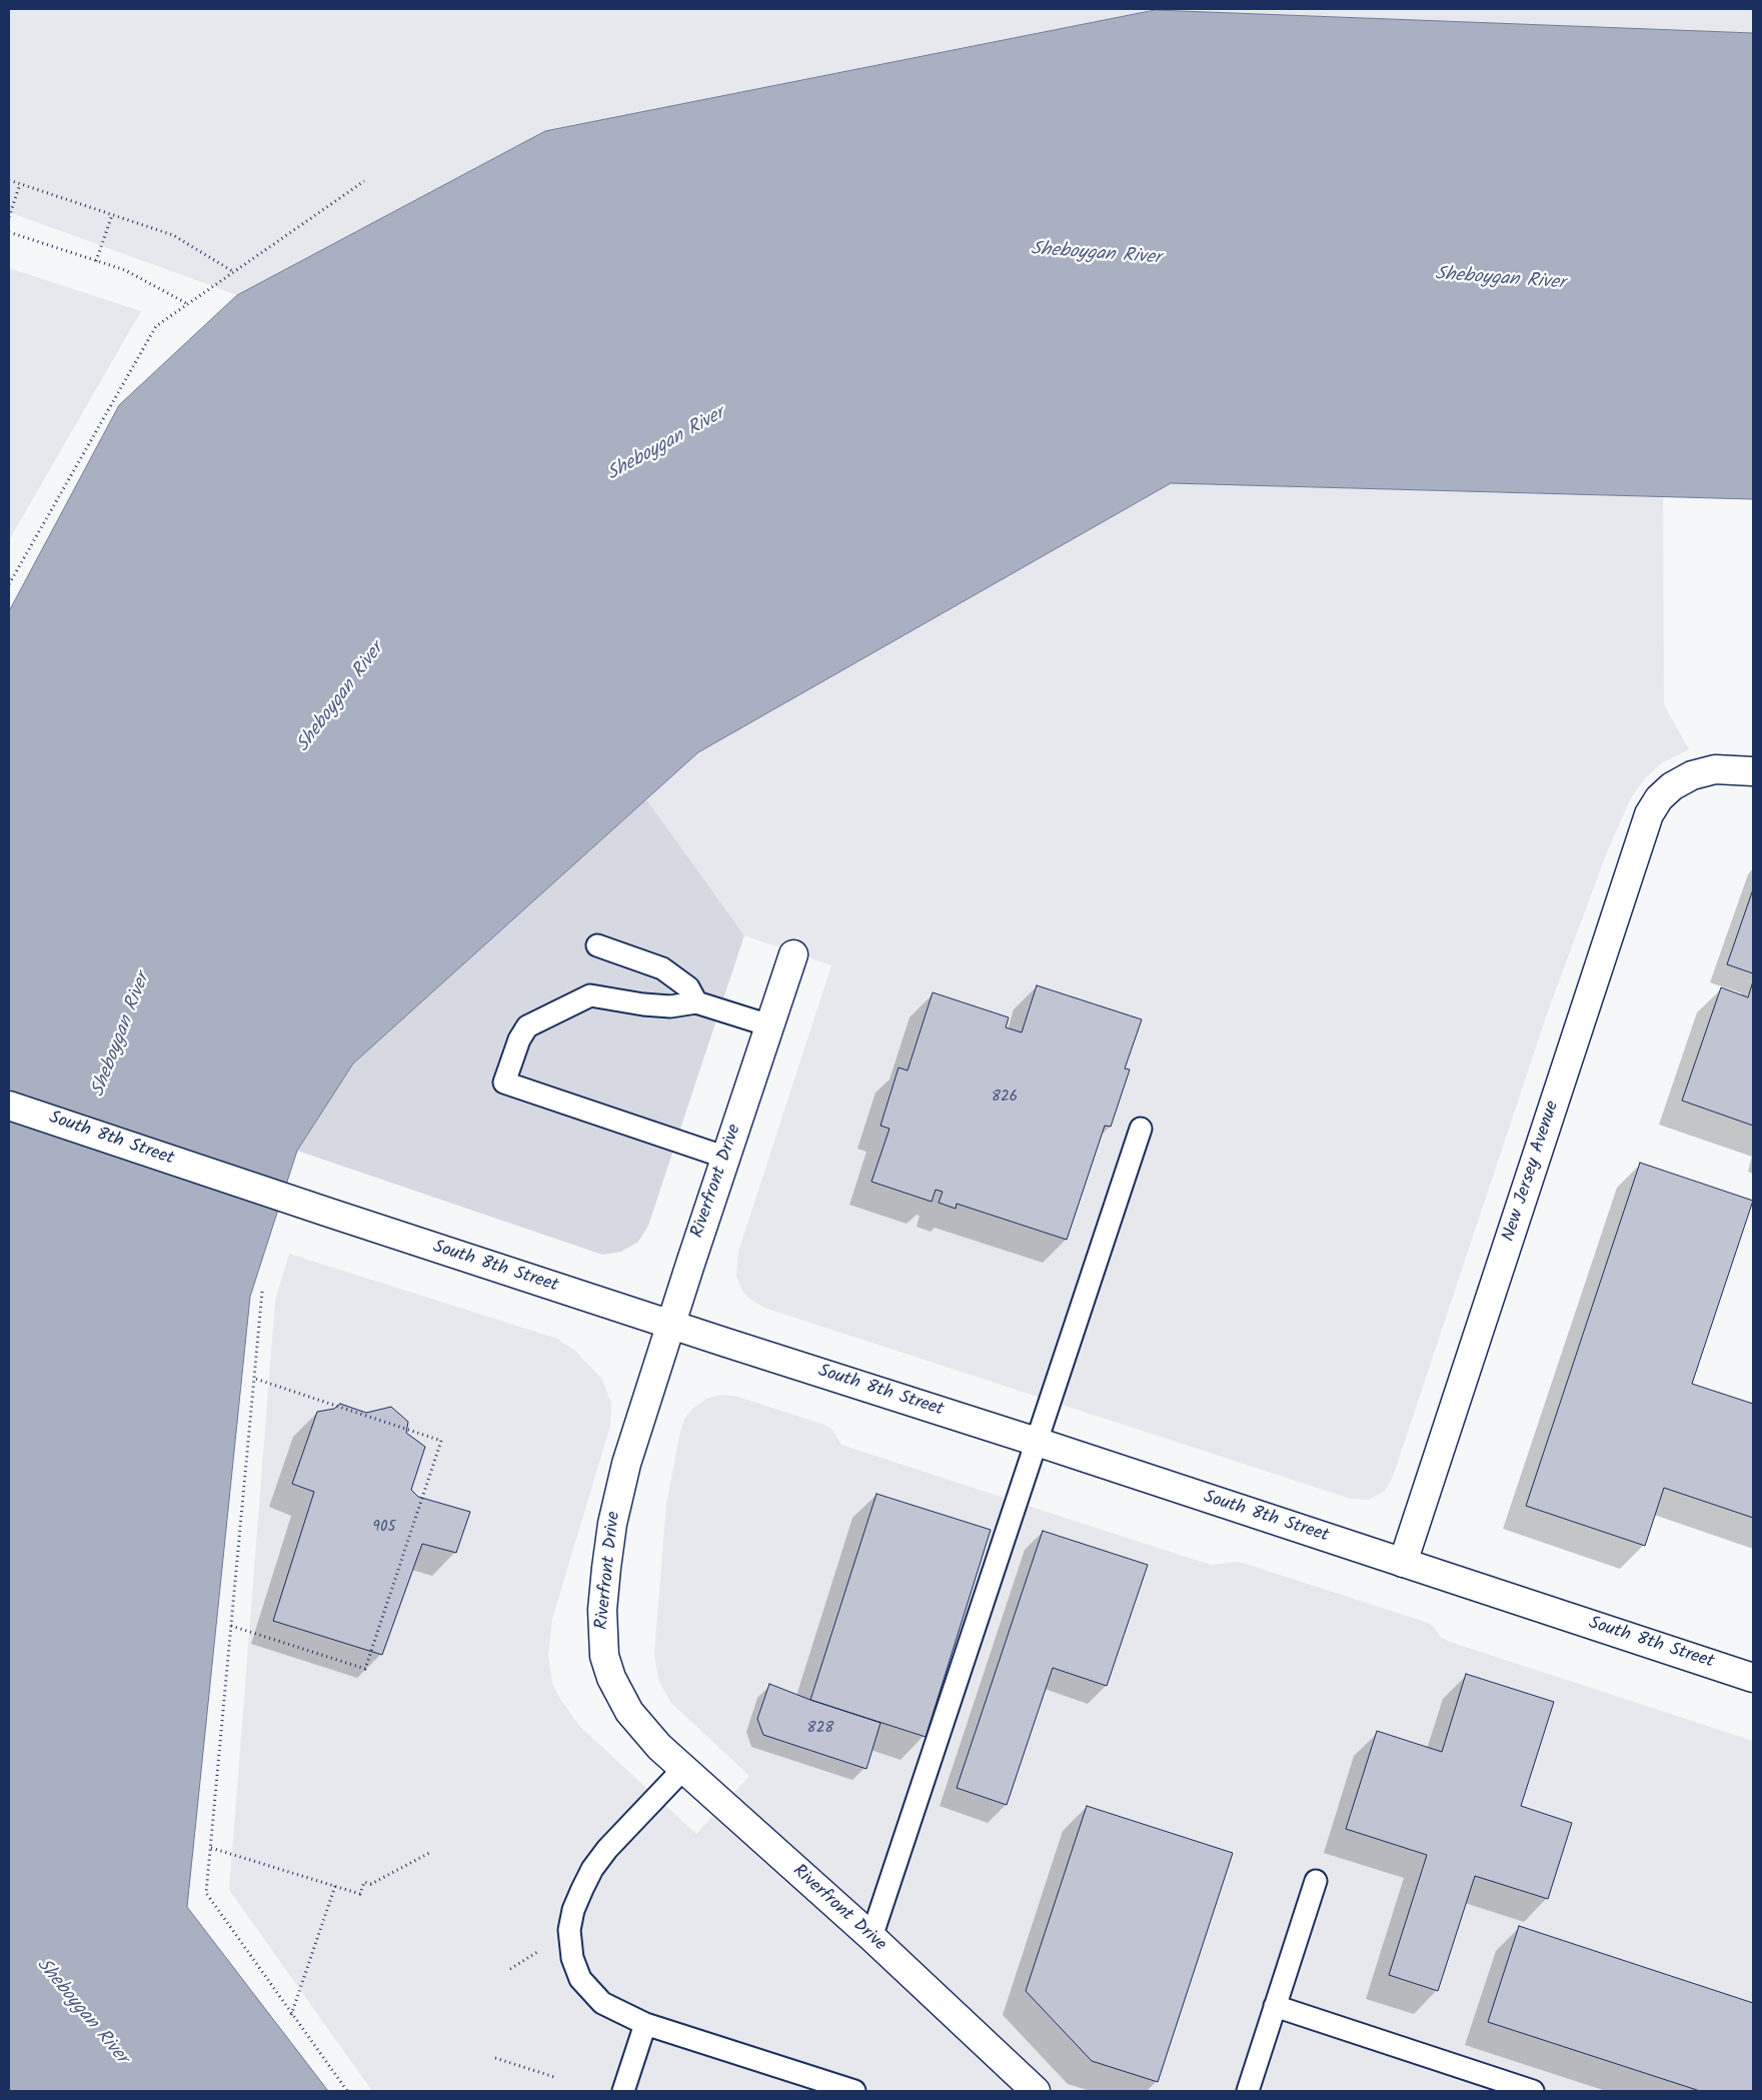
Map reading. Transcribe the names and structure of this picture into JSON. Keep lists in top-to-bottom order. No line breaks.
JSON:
{"streets":{"street":["South 8th Street","New Jersey Avenue","Riverfront Drive"]},"crossings":[["South 8th Street","New Jersey Avenue"],["South 8th Street","Riverfront Drive"]],"water":["Sheboygan River"],"house_numbers":["826","905","828"]}
